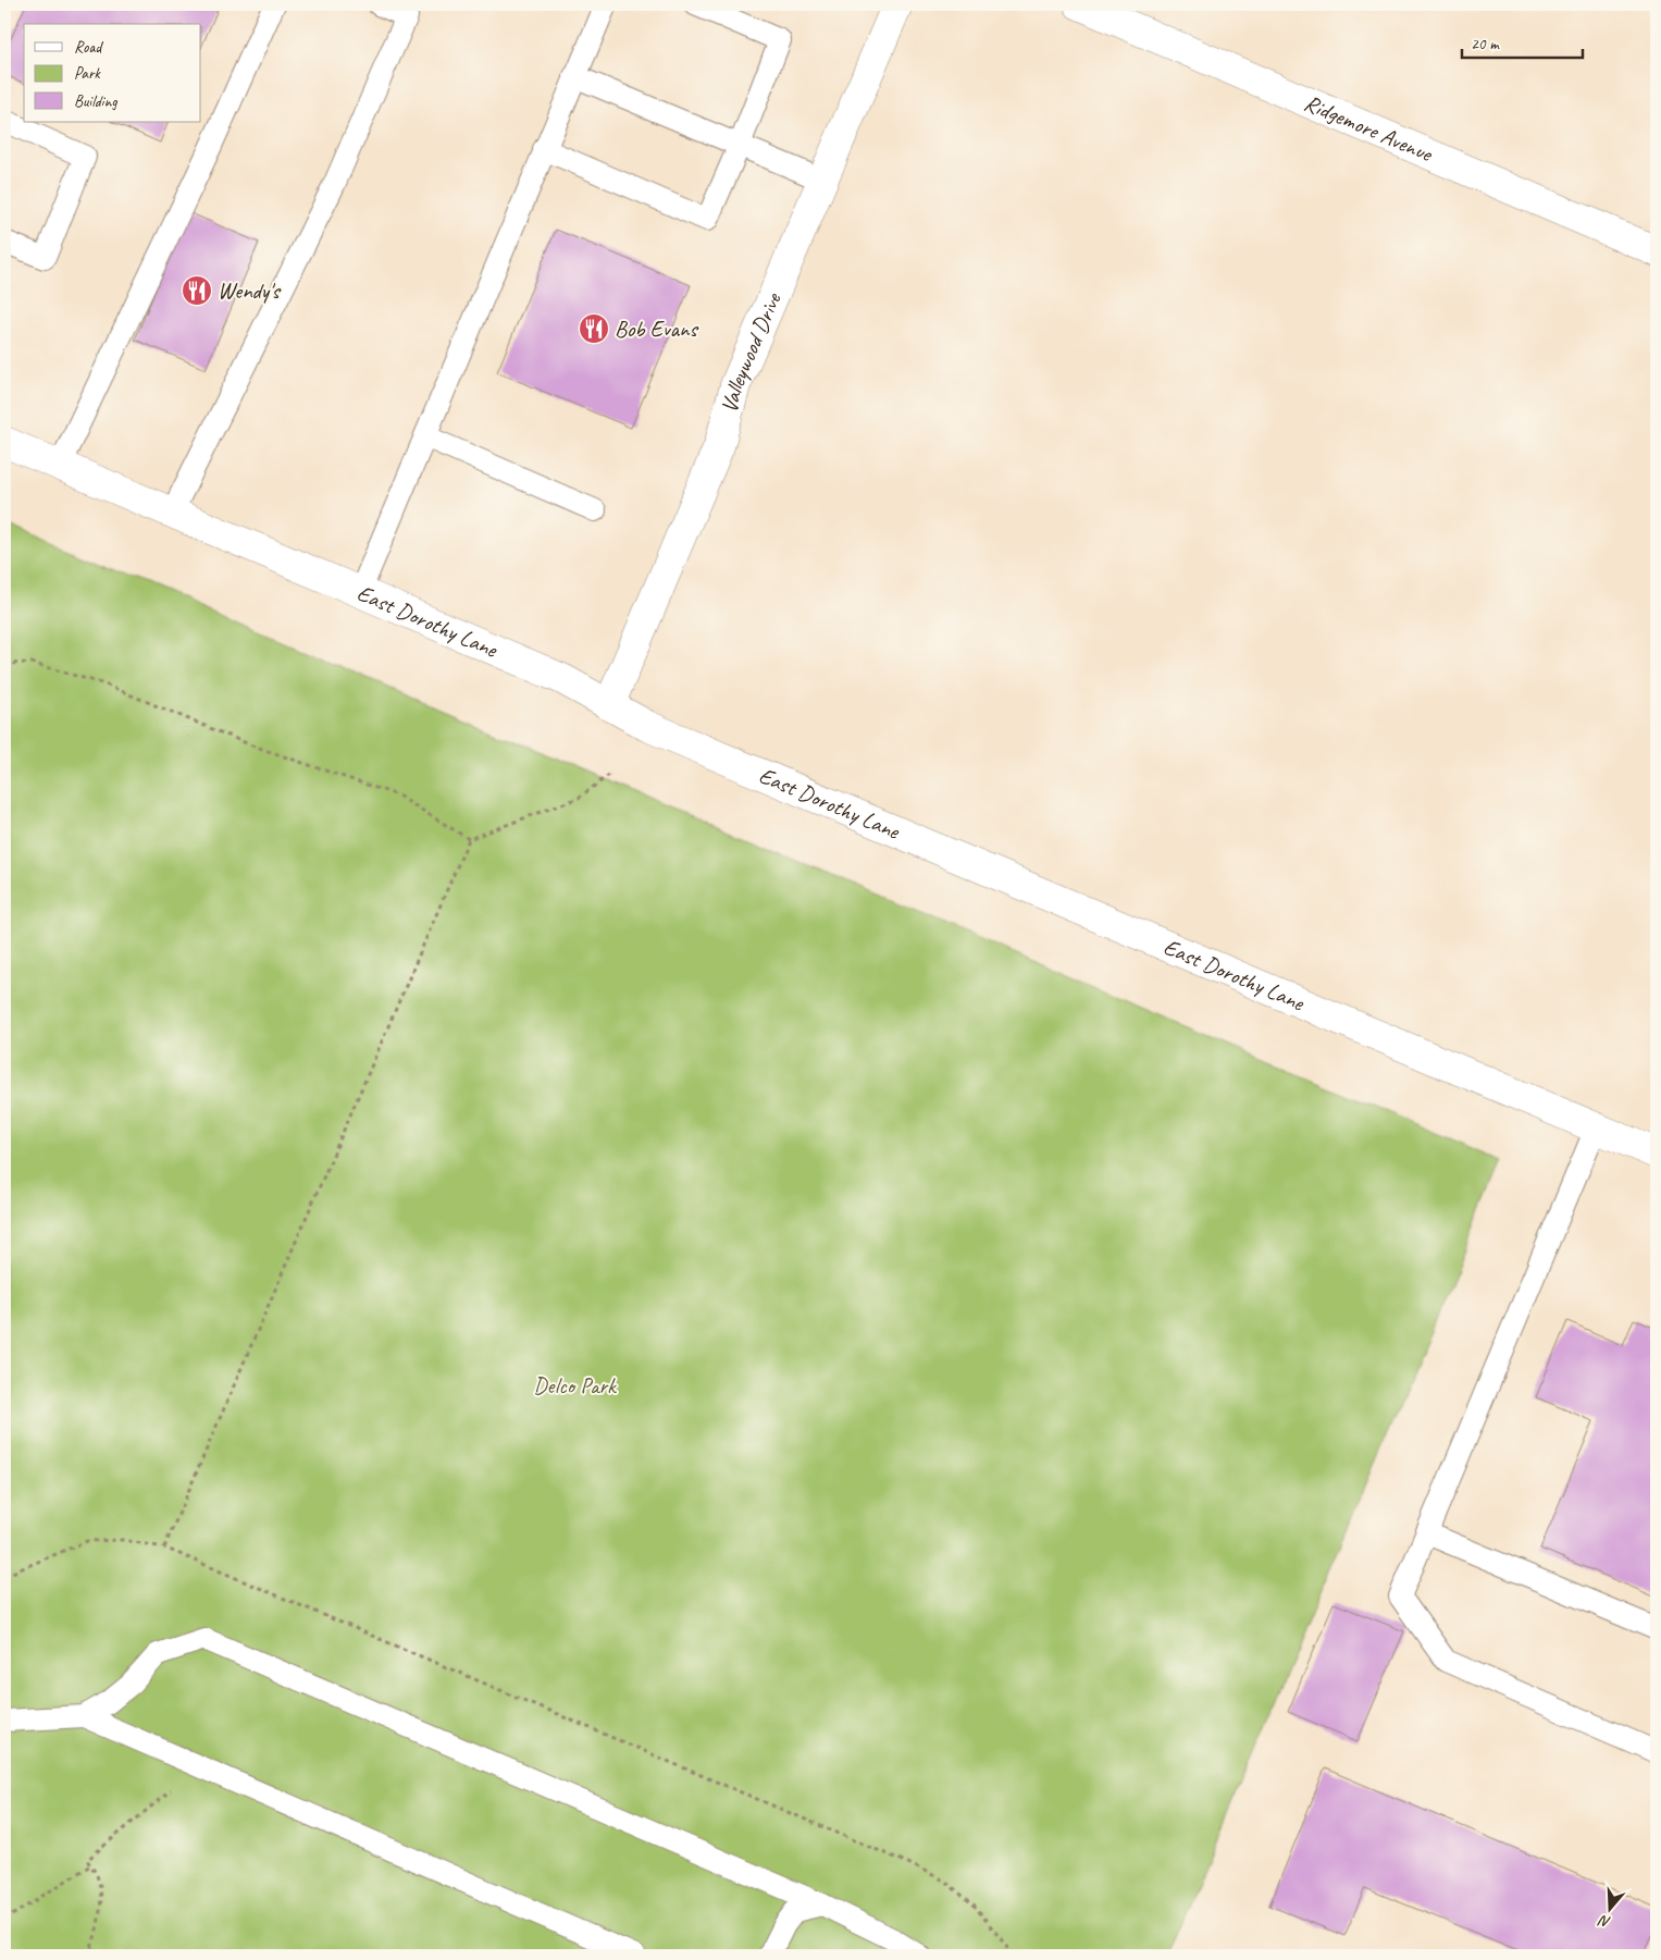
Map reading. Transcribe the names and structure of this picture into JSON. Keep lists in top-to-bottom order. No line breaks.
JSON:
{"streets":{"main road":["Ridgemore Avenue","Valleywood Drive","East Dorothy Lane"]},"crossings":[["Valleywood Drive","East Dorothy Lane"]],"parks":["Delco Park"],"places":{"restaurant":["Wendy's","Bob Evans"]},"legend":["Road","Park","Building"],"scale_bar":"20 m","north":"bottom"}
